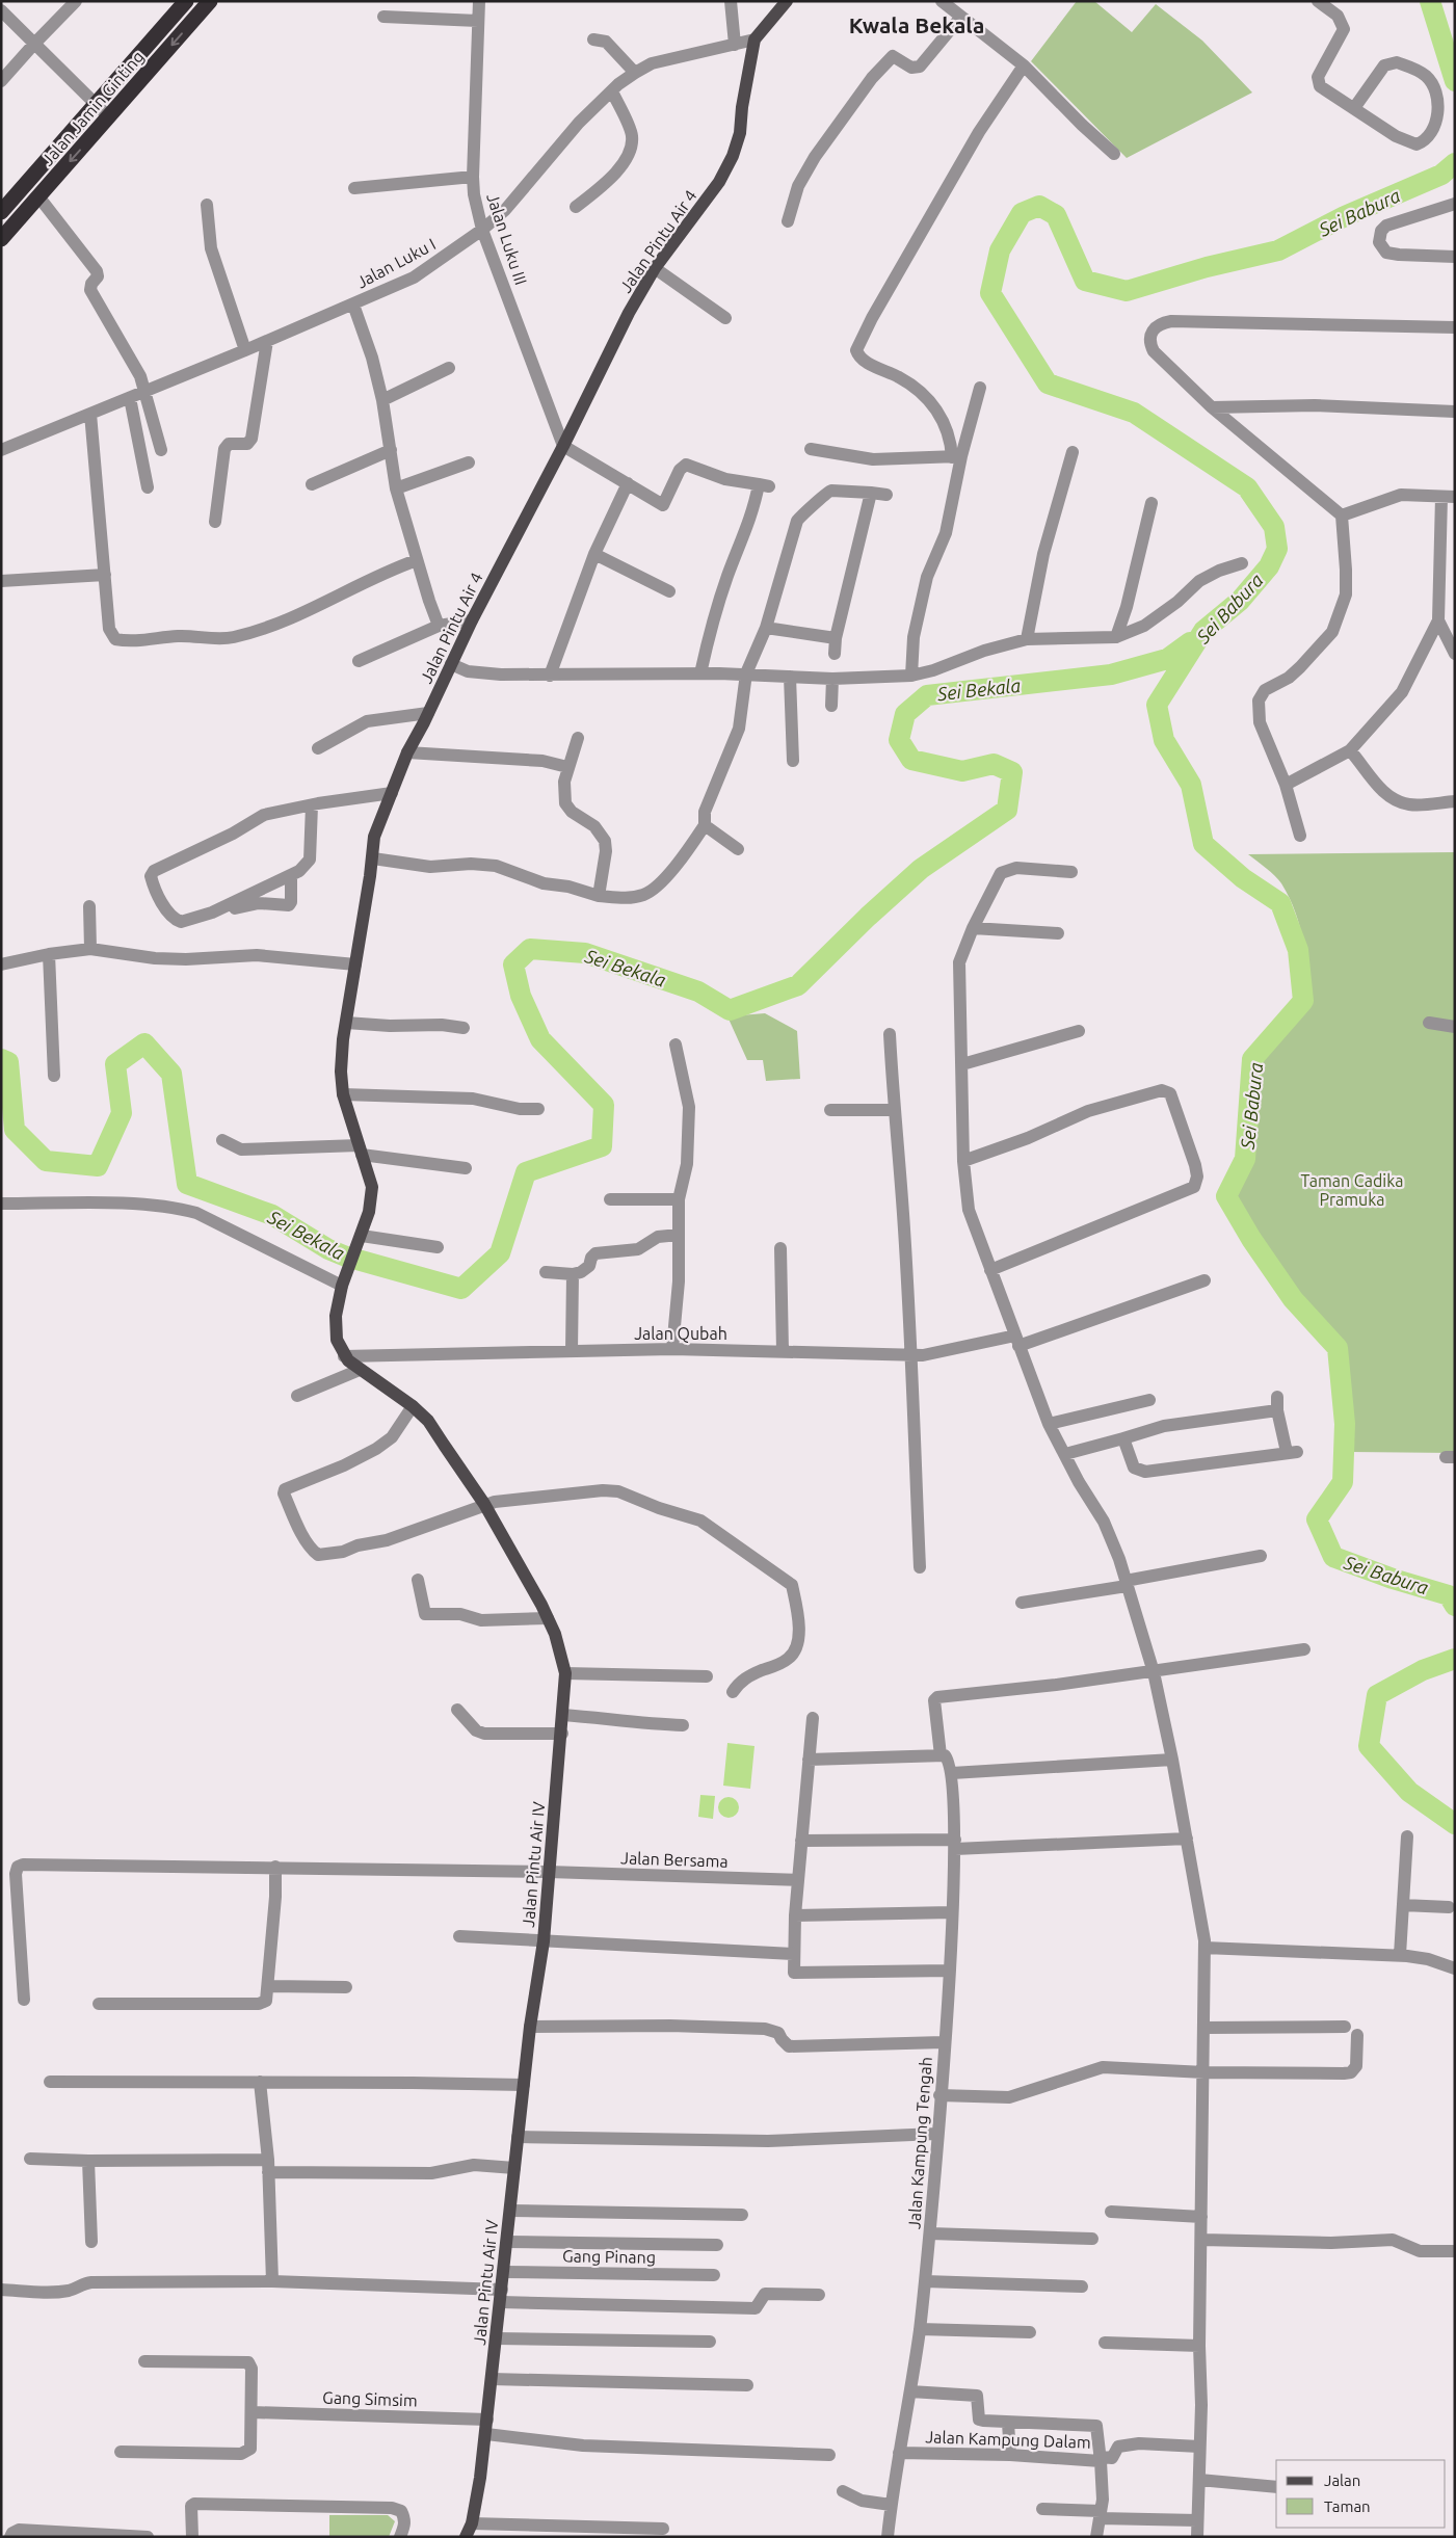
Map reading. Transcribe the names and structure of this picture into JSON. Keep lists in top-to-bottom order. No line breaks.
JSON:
{"streets":{"highway":["Jalan Jamin Ginting"],"main road":["Jalan Pintu Air 4","Jalan Pintu Air IV"],"street":["Jalan Luku III","Jalan Luku I","Jalan Qubah","Jalan Bersama","Jalan Kampung Tengah","Gang Pinang","Gang Simsim","Jalan Kampung Dalam"]},"crossings":[["Jalan Luku III","Jalan Pintu Air 4"],["Jalan Luku III","Jalan Luku I"],["Jalan Pintu Air 4","Jalan Luku I"],["Jalan Pintu Air 4","Jalan Pintu Air IV"],["Jalan Qubah","Jalan Pintu Air IV"],["Jalan Bersama","Jalan Pintu Air IV"],["Jalan Pintu Air IV","Gang Pinang"],["Jalan Pintu Air IV","Gang Simsim"],["Jalan Kampung Tengah","Jalan Kampung Dalam"]],"districts":["Kwala Bekala"],"water":["Sei Babura","Sei Bekala"],"parks":["Taman Cadika Pramuka"],"legend":["Jalan","Taman"]}
